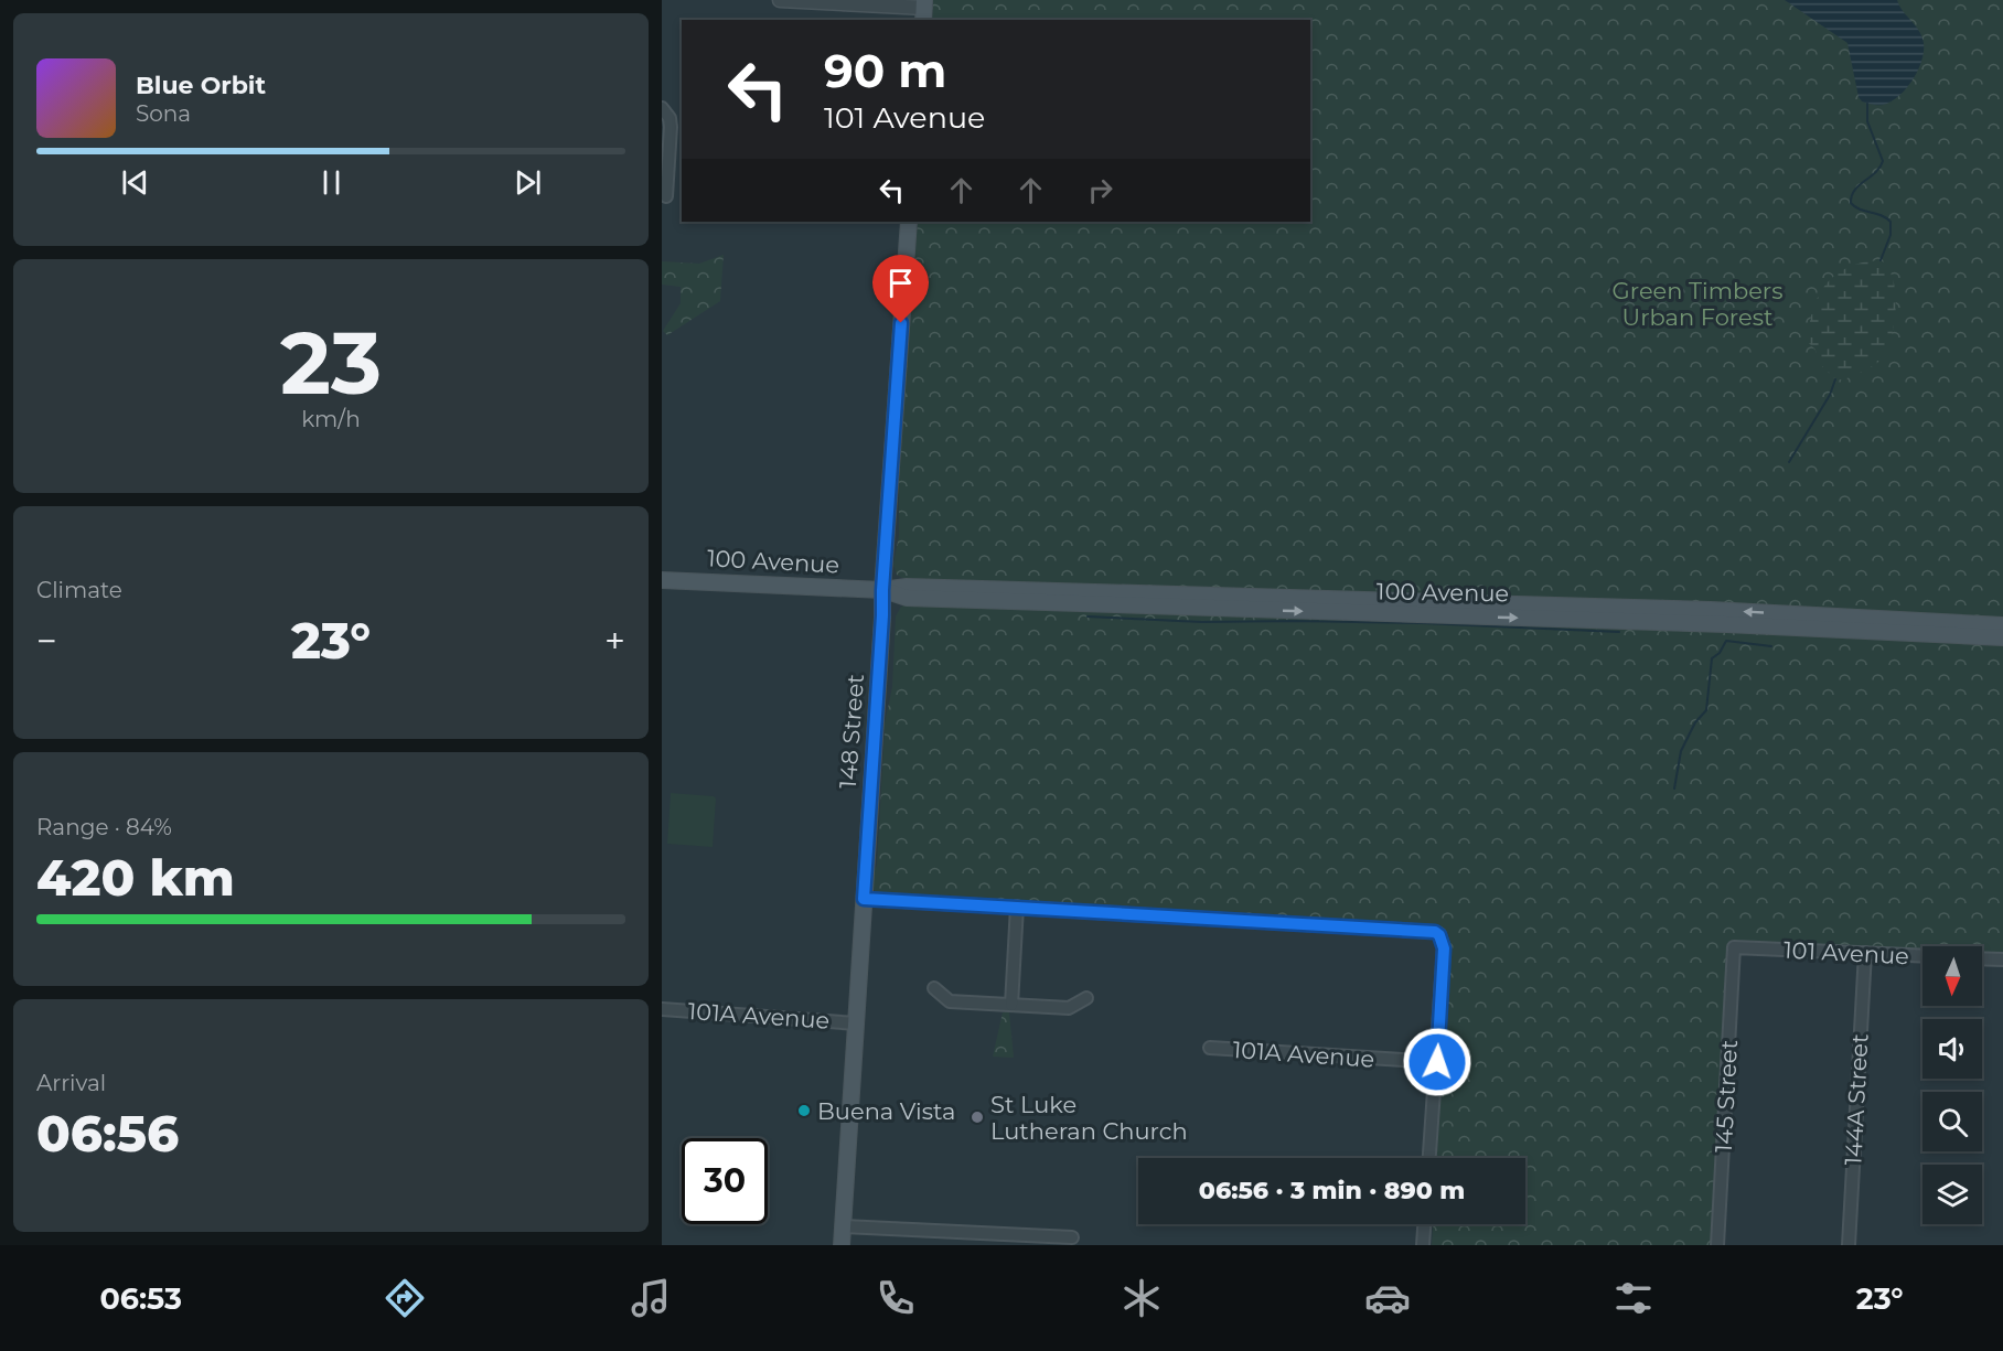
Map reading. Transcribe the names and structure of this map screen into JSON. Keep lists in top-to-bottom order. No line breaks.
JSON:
{"streets":{"main road":["100 Avenue","148 Street"],"street":["101 Avenue","101A Avenue","145 Street","144A Street"]},"crossings":[["100 Avenue","148 Street"],["148 Street","101A Avenue"],["101 Avenue","145 Street"],["101 Avenue","144A Street"]],"parks":["Green Timbers Urban Forest"],"places":["Buena Vista","St Luke Lutheran Church"],"north":"bottom","page":{"turn":["90 m","101 Avenue"],"song":["Blue Orbit","Sona"],"tile":[["23","km/h"],"Climate",["Range · 84%","420 km"],["Arrival","06:56"]],"heat":["−","23°","+"],"limit":"30","trip":"06:56 · 3 min · 890 m","tabs":["06:53","23°"]}}
